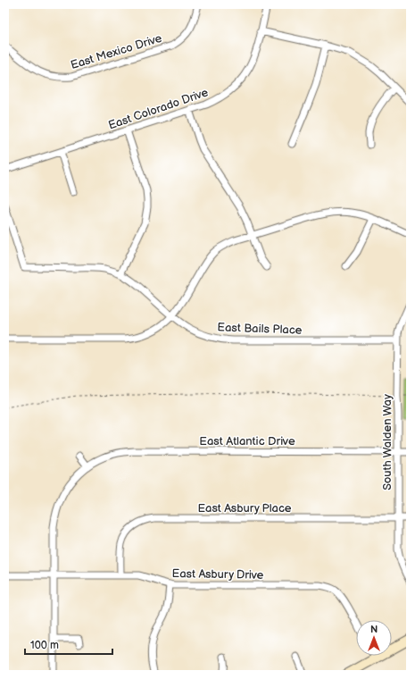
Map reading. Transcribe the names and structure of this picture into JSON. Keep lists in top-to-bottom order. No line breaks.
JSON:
{"streets":{"street":["East Mexico Drive","East Colorado Drive","East Bails Place","East Atlantic Drive","South Walden Way","East Asbury Place","East Asbury Drive"]},"crossings":[["East Bails Place","South Walden Way"],["East Atlantic Drive","South Walden Way"],["East Atlantic Drive","East Asbury Drive"],["South Walden Way","East Asbury Place"],["East Asbury Place","East Asbury Drive"]],"scale_bar":"100 m","north":"top"}
